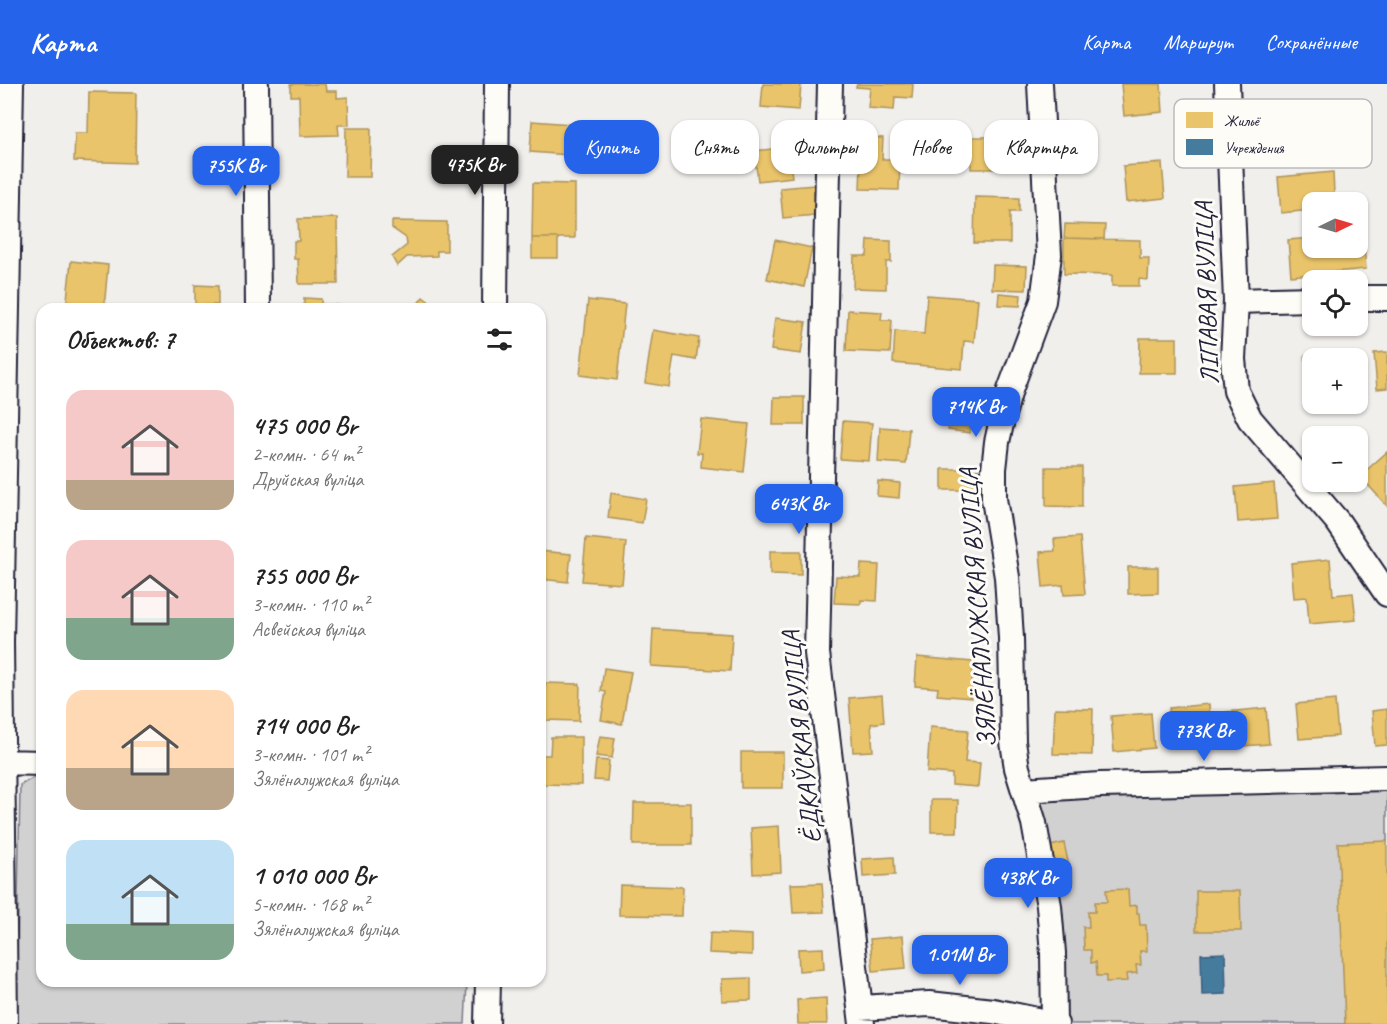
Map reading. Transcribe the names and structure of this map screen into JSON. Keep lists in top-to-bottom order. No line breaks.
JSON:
{"streets":{"street":["ЛІПАВАЯ ВУЛІЦА","ЗЯЛЁНАЛУЖСКАЯ ВУЛІЦА","ЁДКАЎСКАЯ ВУЛІЦА"]},"legend":["Жильё","Учреждения"],"north":"right","page":{"header":"Карта","nav":["Карта","Маршрут","Сохранённые"],"chip":["Купить","Снять","Фильтры","Новое","Квартира"],"price":["475K Br","755K Br","714K Br","643K Br","773K Br","438K Br","1.01M Br"],"map_buttons":["+","−"],"heading":"Объектов: 7","list":[{"name":"475 000 Br","note":"2-комн. · 64 m² · Друйская вуліца"},{"name":"755 000 Br","note":"3-комн. · 110 m² · Асвейская вуліца"},{"name":"714 000 Br","note":"3-комн. · 101 m² · Зялёналужская вуліца"},{"name":"1 010 000 Br","note":"5-комн. · 168 m² · Зялёналужская вуліца"}]}}
